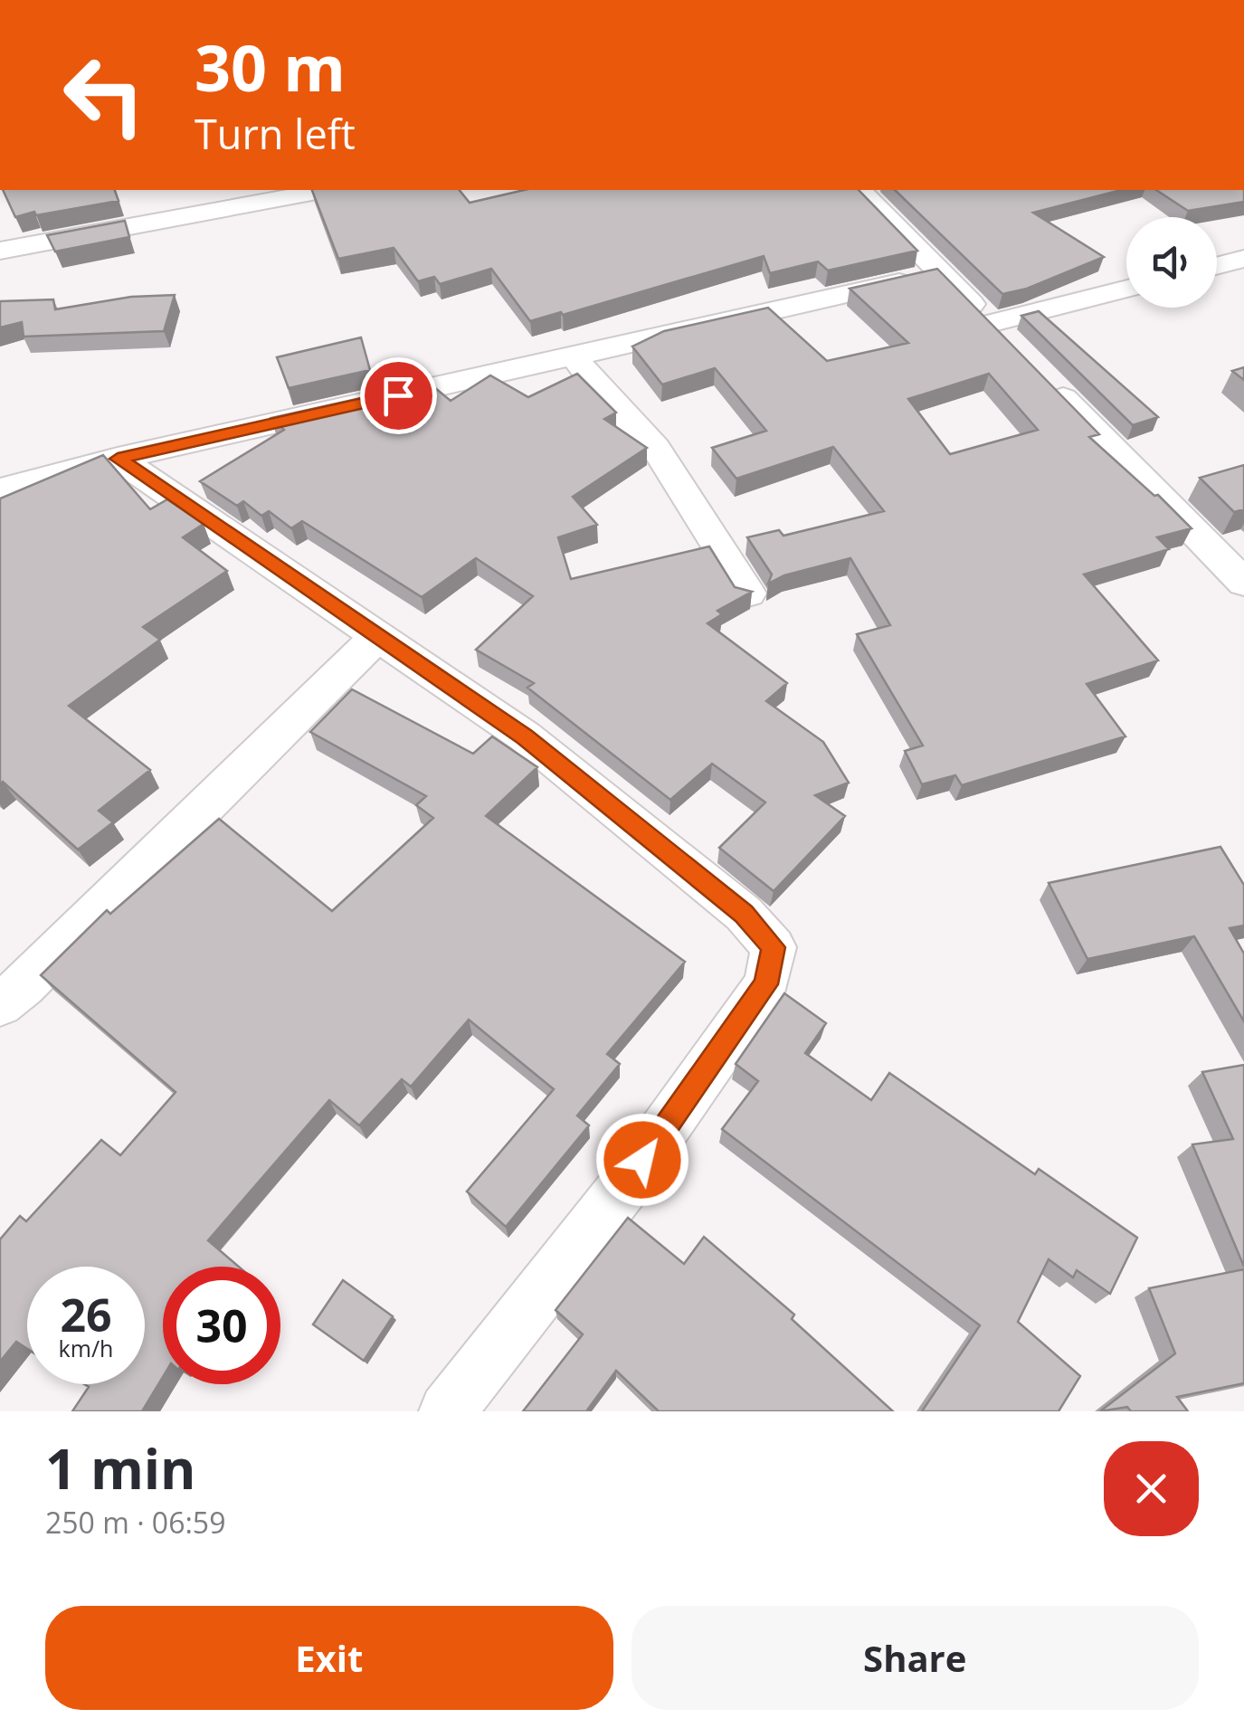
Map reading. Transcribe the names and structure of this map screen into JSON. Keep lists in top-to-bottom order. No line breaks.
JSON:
{"page":{"turn":["30 m","Turn left"],"speed":"26 km/h","limit":"30","heading":["1 min","250 m · 06:59"],"buttons":["Exit","Share"]}}
